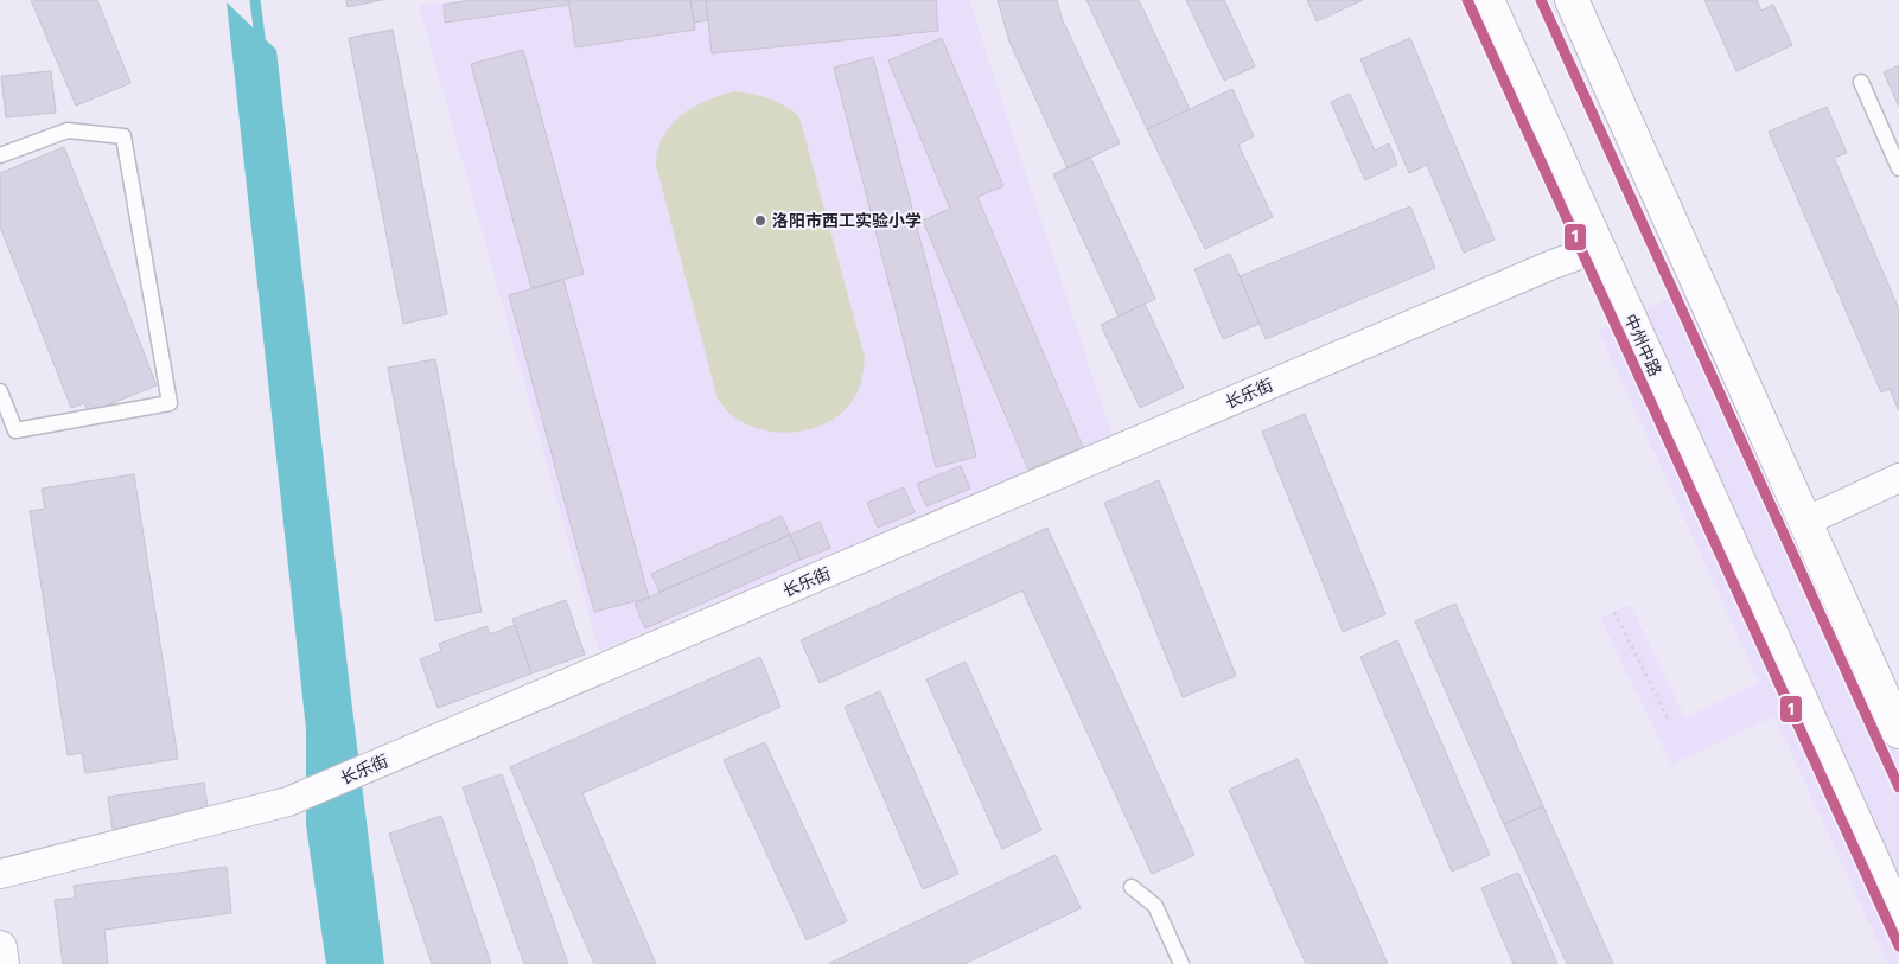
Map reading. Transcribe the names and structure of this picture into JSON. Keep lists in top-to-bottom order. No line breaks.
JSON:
{"streets":{"main road":["中州中路"],"street":["长乐街"]},"crossings":[["中州中路","长乐街"]],"places":["洛阳市西工实验小学"],"lines":["transit line 1"]}
